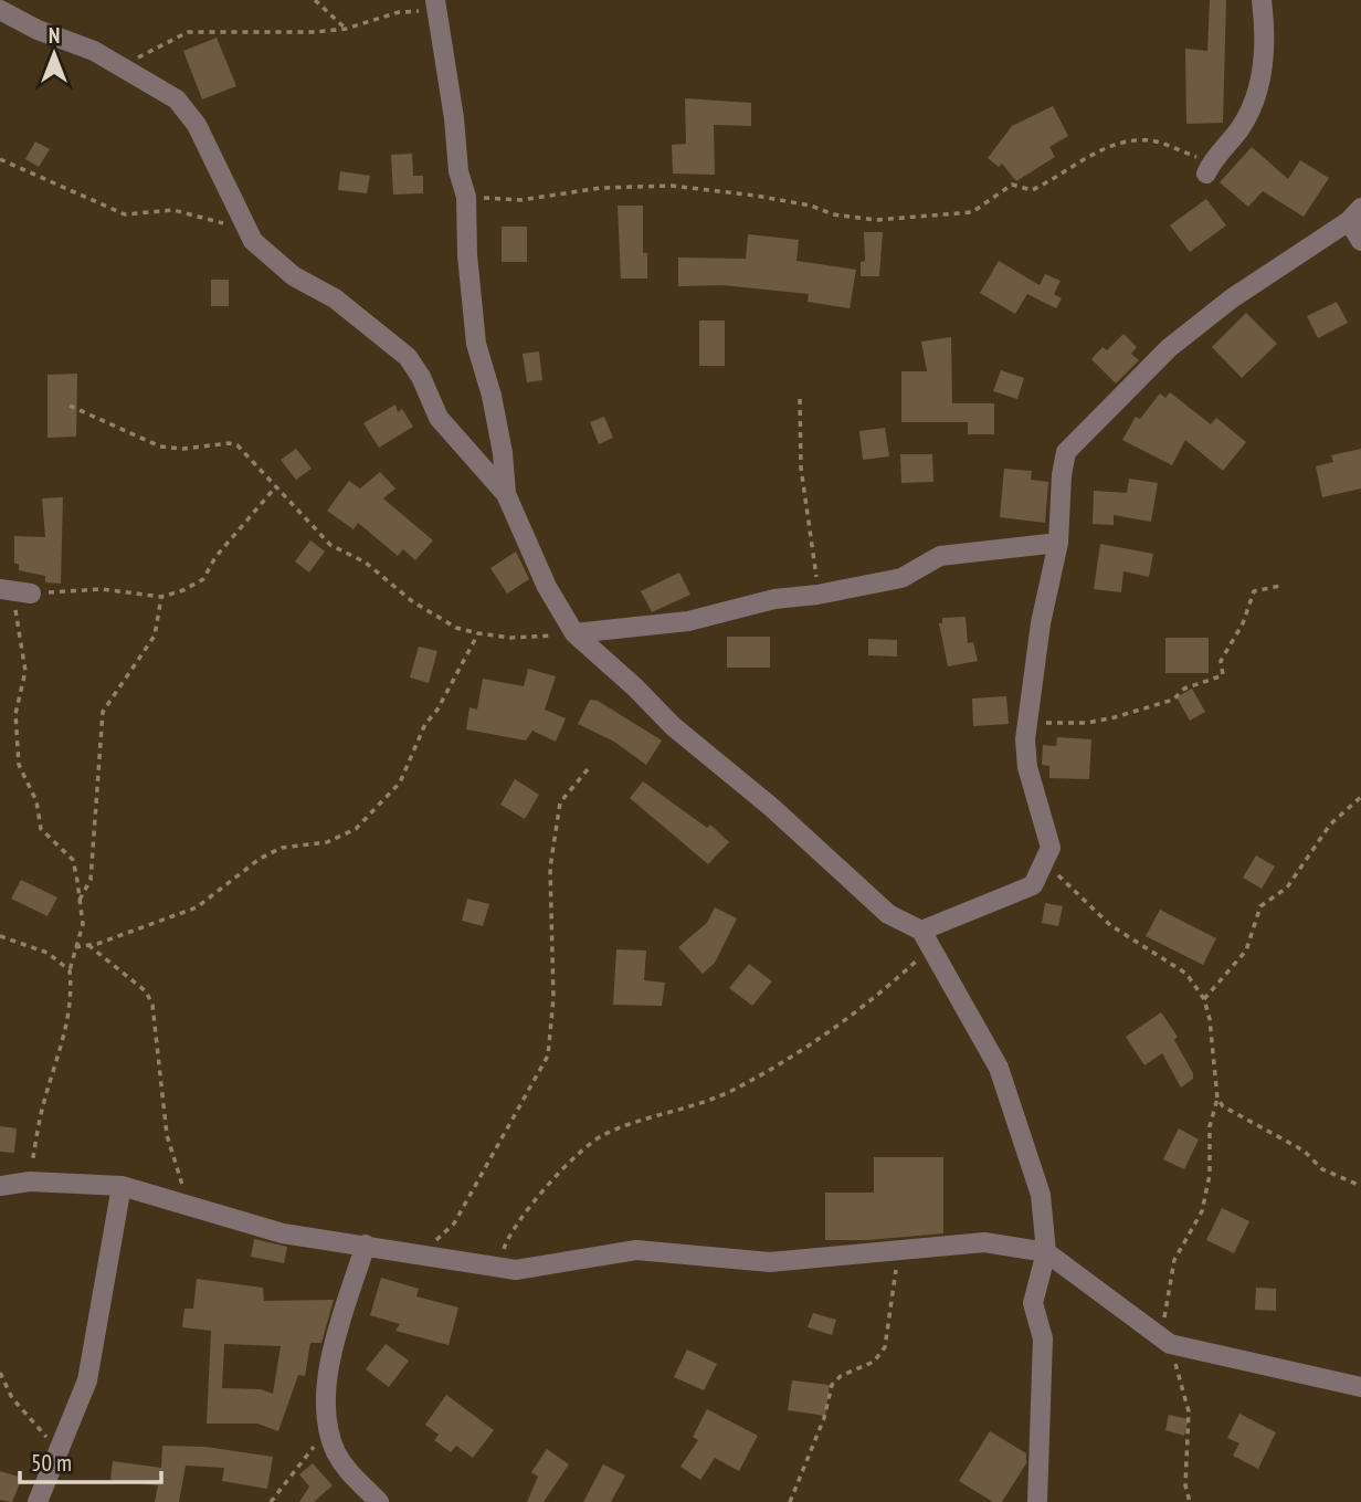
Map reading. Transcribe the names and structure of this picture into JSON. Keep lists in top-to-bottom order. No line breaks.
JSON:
{"scale_bar":"50 m","north":"top"}
